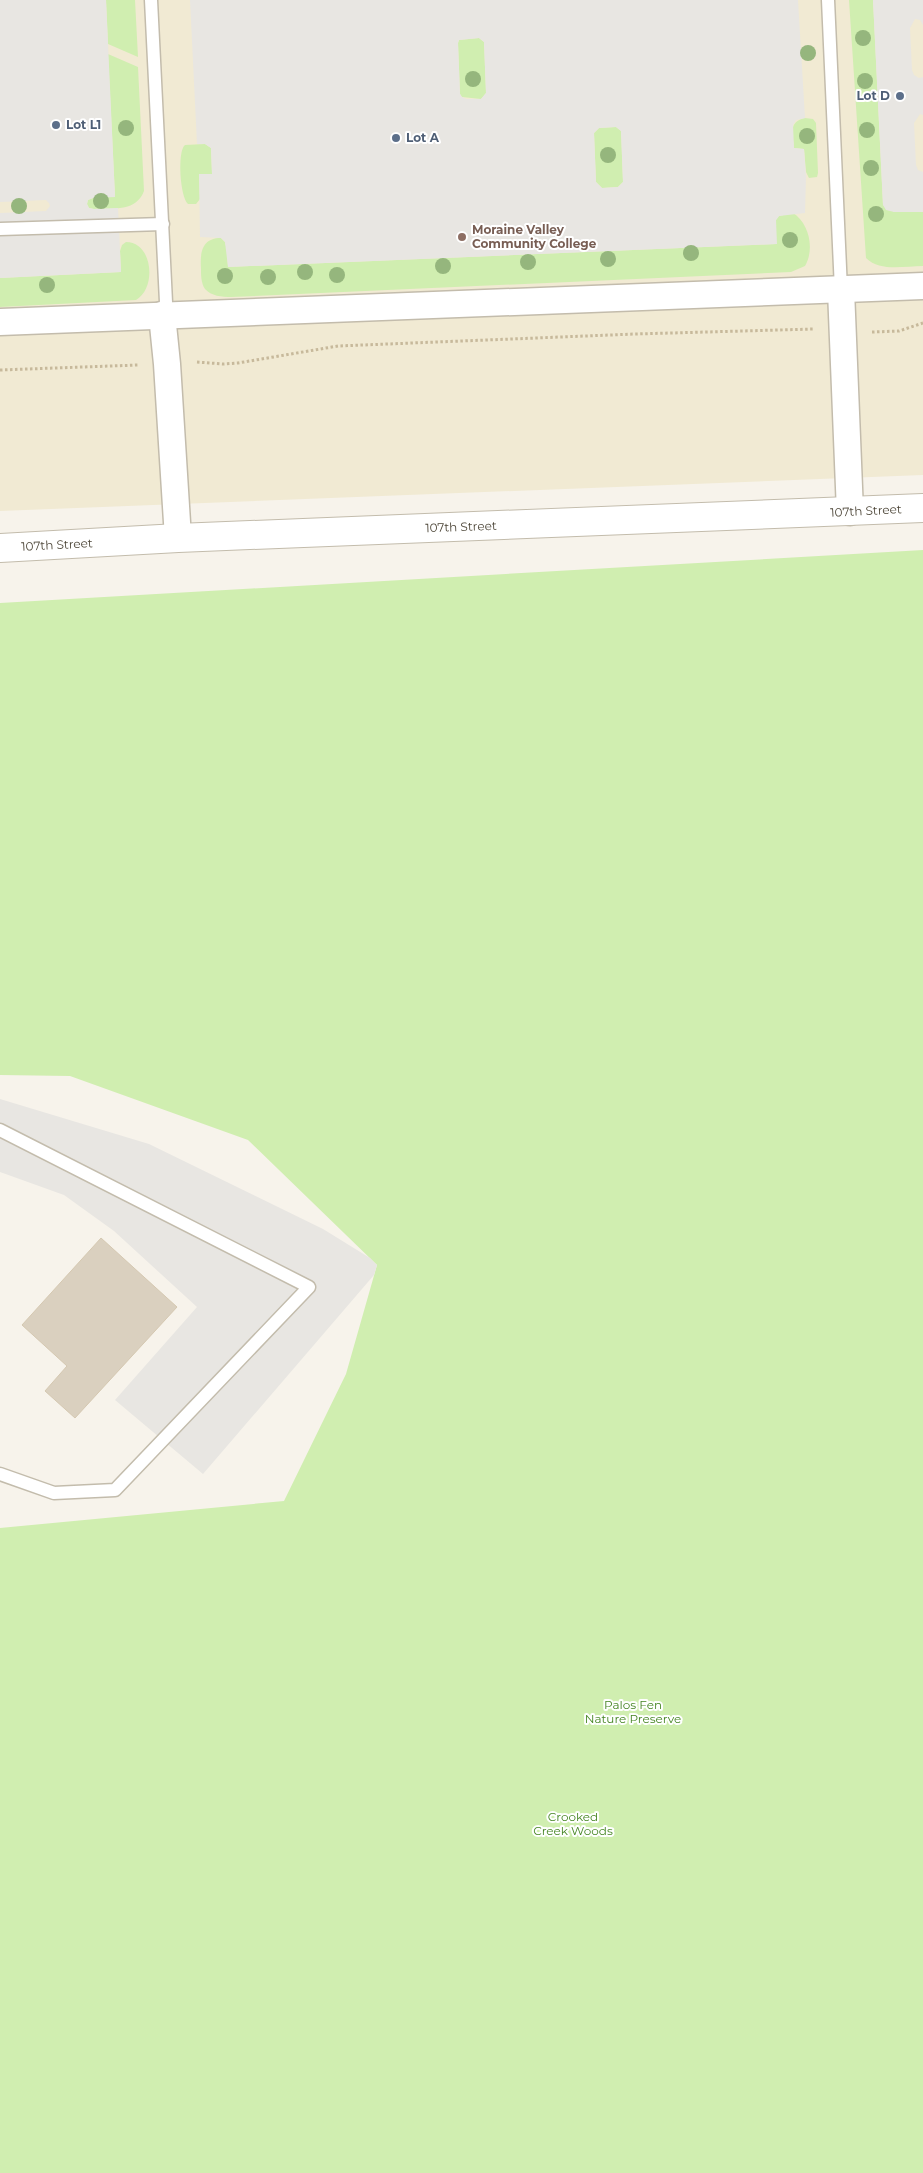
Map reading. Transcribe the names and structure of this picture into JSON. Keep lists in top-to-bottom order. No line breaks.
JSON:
{"streets":{"street":["107th Street"]},"parks":["Palos Fen Nature Preserve","Crooked Creek Woods"],"places":["Lot D","Lot L1","Lot A","Moraine Valley Community College"]}
